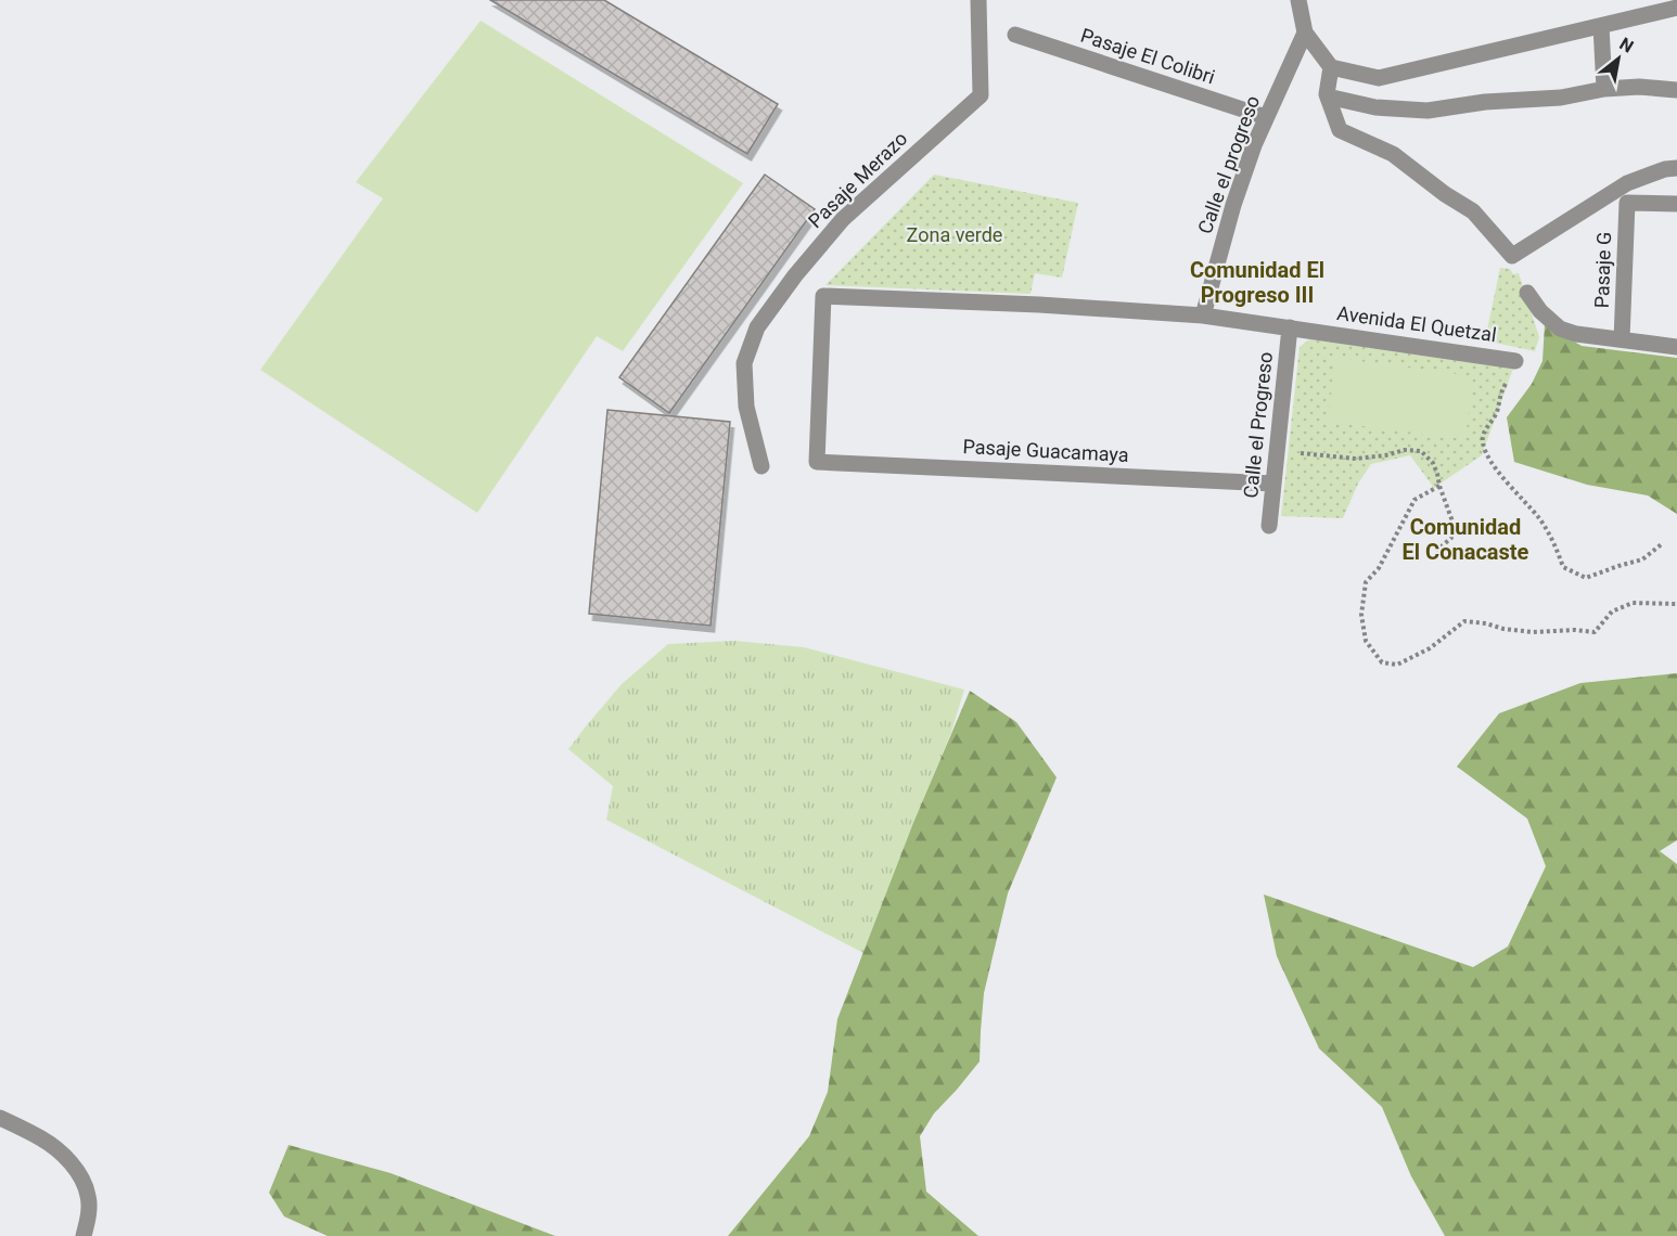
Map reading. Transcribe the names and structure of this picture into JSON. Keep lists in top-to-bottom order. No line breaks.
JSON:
{"streets":{"street":["Pasaje El Colibri","Calle el progreso","Pasaje Merazo","Pasaje G","Avenida El Quetzal","Calle el Progreso","Pasaje Guacamaya"]},"crossings":[["Pasaje El Colibri","Calle el progreso"],["Calle el progreso","Avenida El Quetzal"],["Avenida El Quetzal","Calle el Progreso"],["Avenida El Quetzal","Pasaje Guacamaya"],["Calle el Progreso","Pasaje Guacamaya"]],"districts":["Comunidad El Progreso III","Comunidad El Conacaste"],"parks":["Zona verde"],"north":"top right"}
